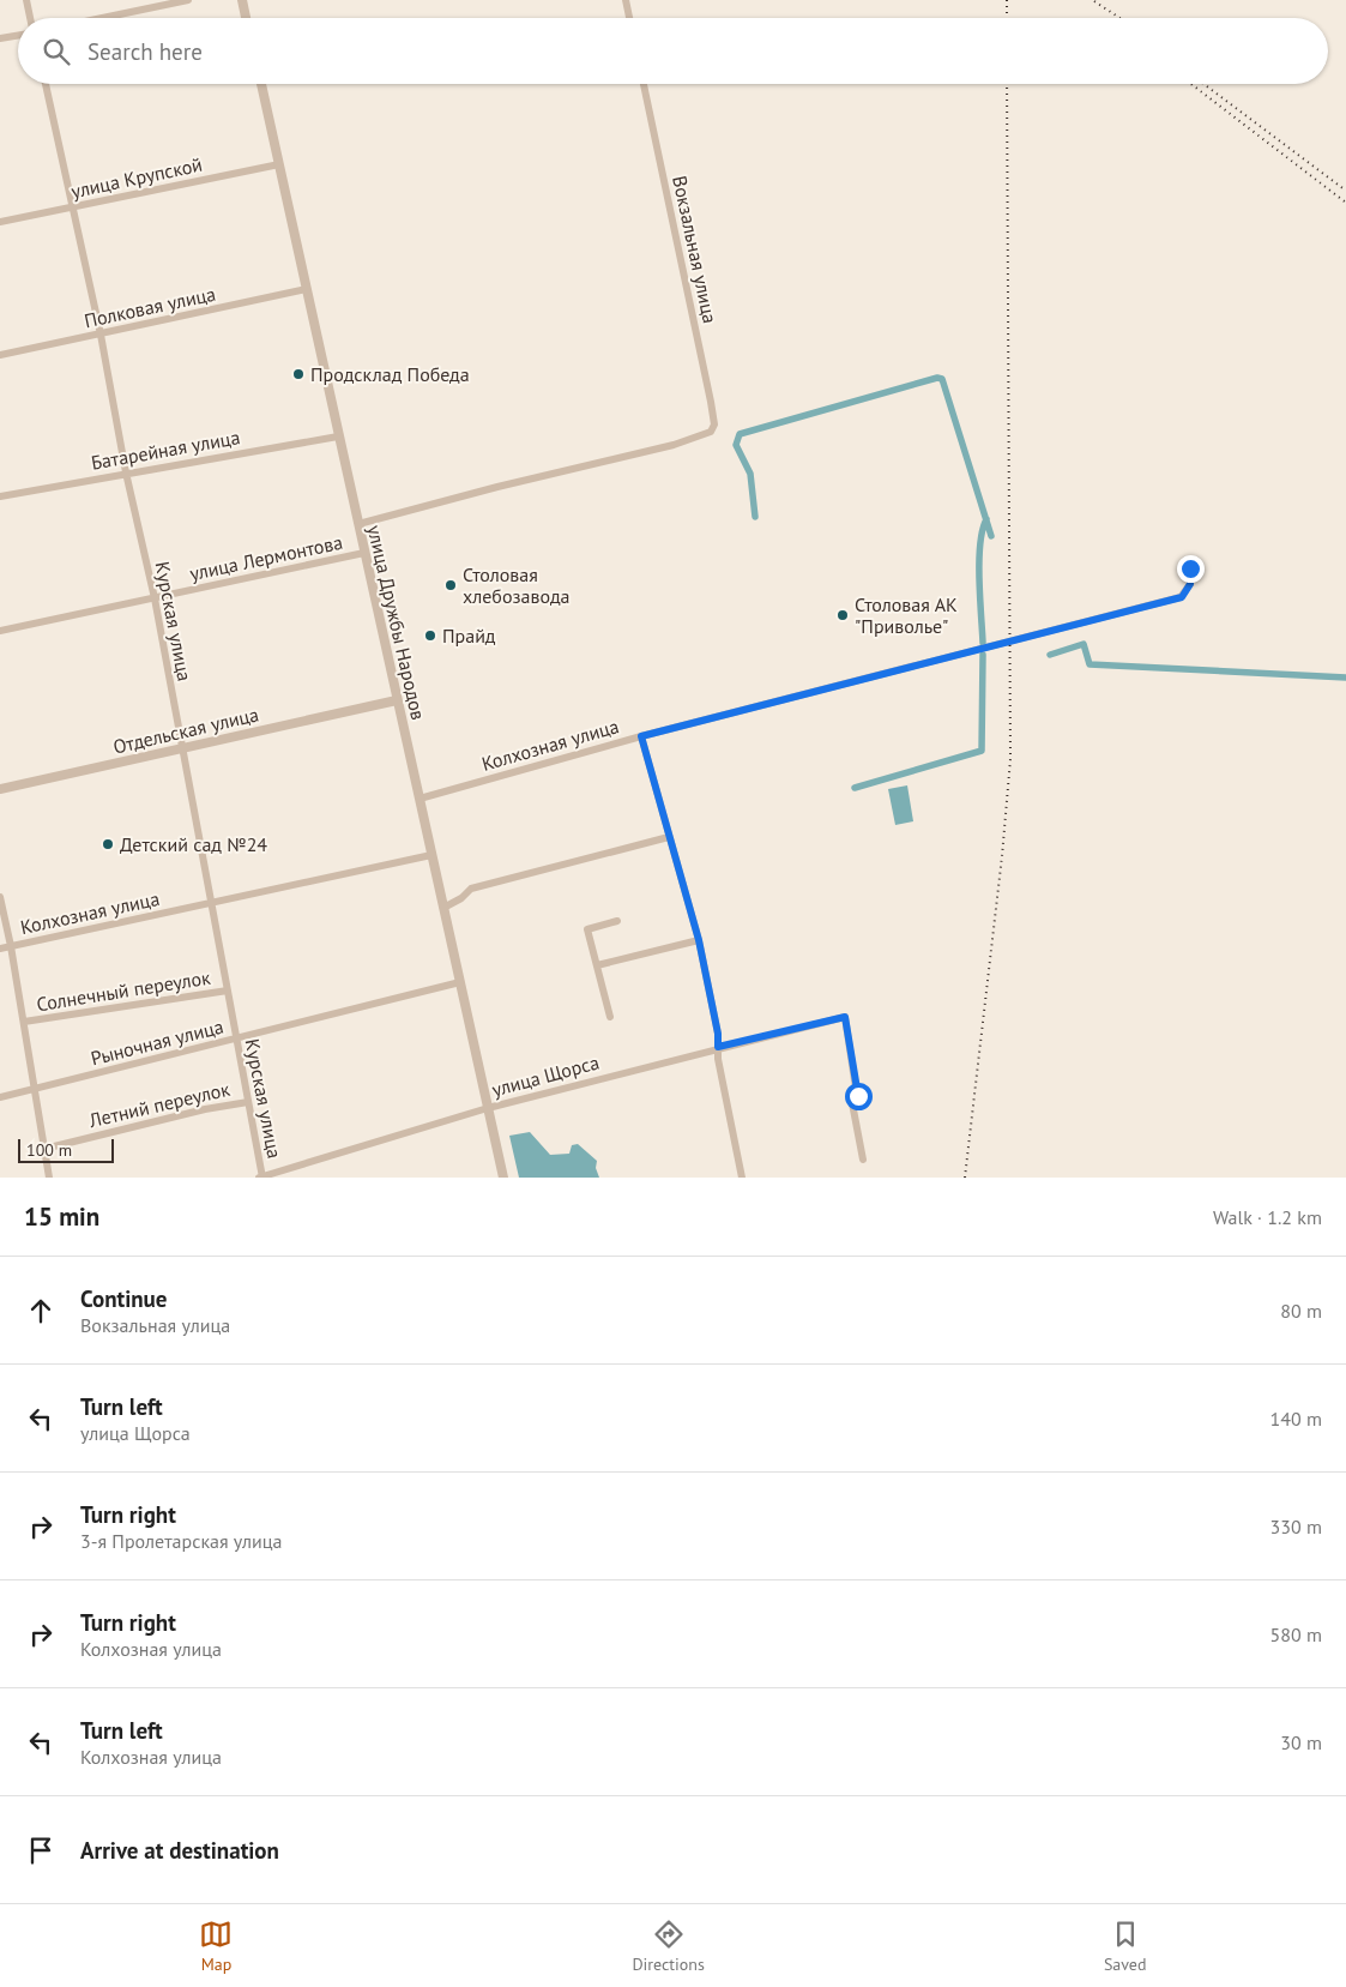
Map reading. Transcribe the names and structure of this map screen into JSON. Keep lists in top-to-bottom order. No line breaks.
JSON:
{"streets":{"street":["улица Крупской","Вокзальная улица","Полковая улица","Батарейная улица","улица Лермонтова","Курская улица","улица Дружбы Народов","Отдельская улица","Колхозная улица","Солнечный переулок","Рыночная улица","улица Щорса","Летний переулок"]},"crossings":[["улица Крупской","Курская улица"],["улица Крупской","улица Дружбы Народов"],["Вокзальная улица","улица Лермонтова"],["Полковая улица","Курская улица"],["Полковая улица","улица Дружбы Народов"],["Батарейная улица","Курская улица"],["Батарейная улица","улица Дружбы Народов"],["улица Лермонтова","Курская улица"],["улица Лермонтова","улица Дружбы Народов"],["Курская улица","Отдельская улица"],["Курская улица","Колхозная улица"],["Курская улица","Солнечный переулок"],["Курская улица","Рыночная улица"],["Курская улица","улица Щорса"],["Курская улица","Летний переулок"],["улица Дружбы Народов","Отдельская улица"],["улица Дружбы Народов","Колхозная улица"],["улица Дружбы Народов","Рыночная улица"],["улица Дружбы Народов","улица Щорса"]],"places":["Продсклад Победа","Столовая хлебозавода","Столовая АК \"Приволье\"","Прайд","Детский сад №24"],"scale_bar":"100 m","page":{"search":"Search here","scale":"100 m","heading":["15 min","Walk · 1.2 km"],"list":[["Continue","Вокзальная улица","80 m"],["Turn left","улица Щорса","140 m"],["Turn right","3-я Пролетарская улица","330 m"],["Turn right","Колхозная улица","580 m"],["Turn left","Колхозная улица","30 m"],"Arrive at destination"],"nav":["Map","Directions","Saved"]}}
